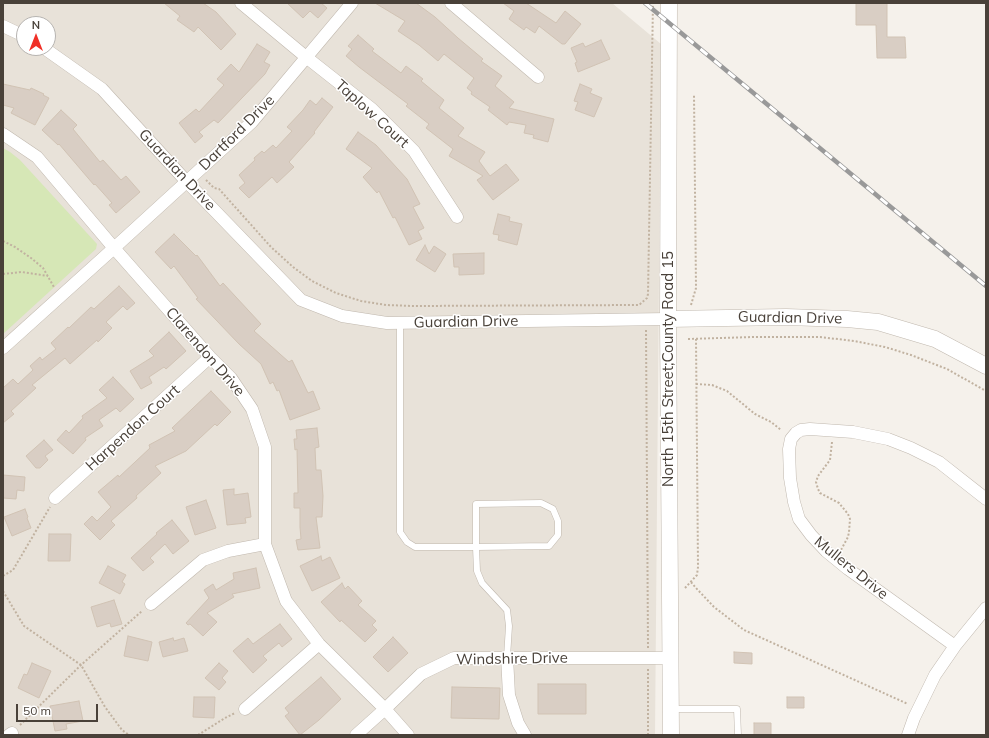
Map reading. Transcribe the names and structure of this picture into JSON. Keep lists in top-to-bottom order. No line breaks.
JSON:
{"streets":{"street":["Taplow Court","Dartford Drive","Guardian Drive","Clarendon Drive","North 15th Street;County Road 15","Harpendon Court","Mullers Drive","Windshire Drive"]},"crossings":[["Taplow Court","Dartford Drive"],["Dartford Drive","Guardian Drive"],["Dartford Drive","Clarendon Drive"],["Guardian Drive","North 15th Street;County Road 15"],["Clarendon Drive","Harpendon Court"],["Clarendon Drive","Windshire Drive"],["North 15th Street;County Road 15","Windshire Drive"]],"scale_bar":"50 m","north":"top"}
